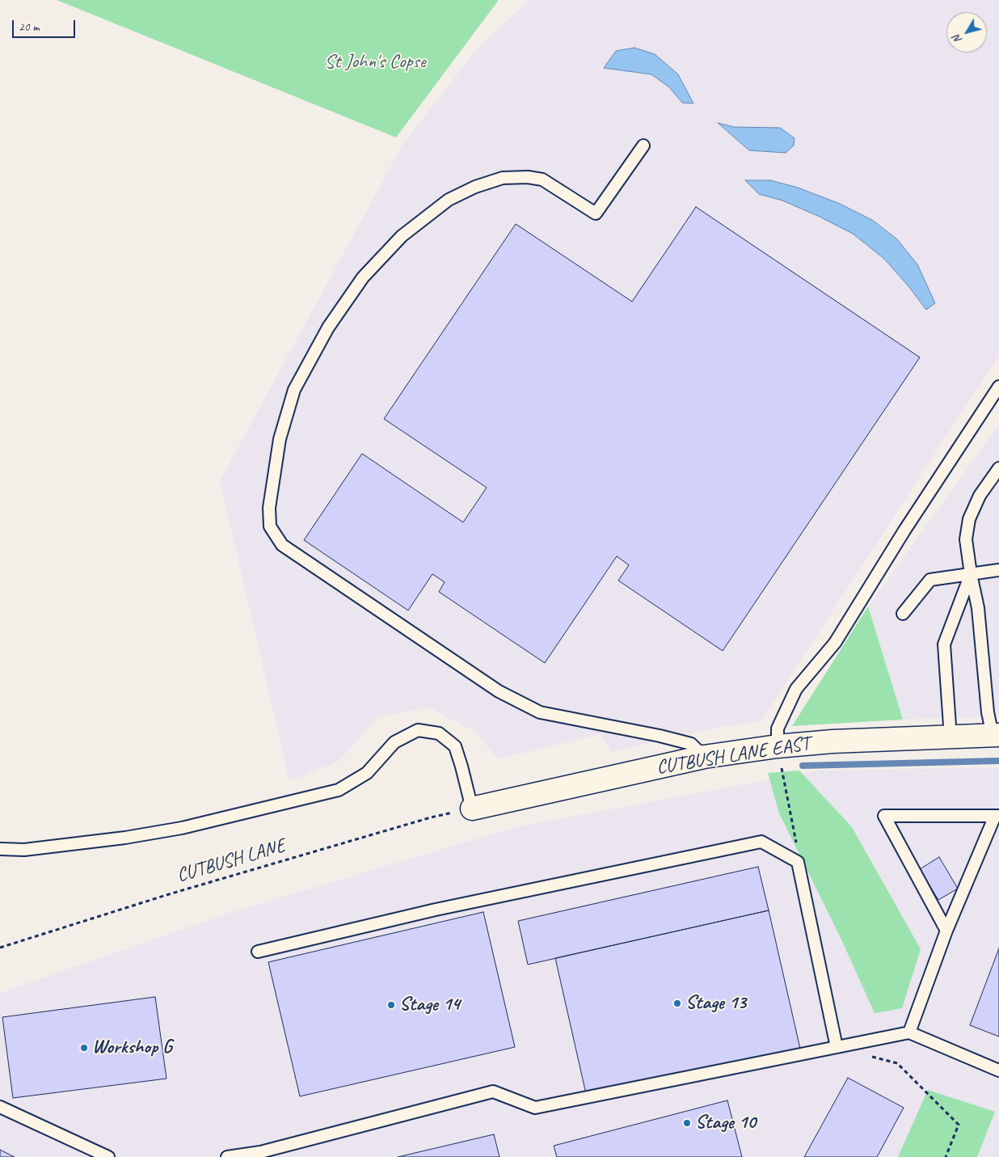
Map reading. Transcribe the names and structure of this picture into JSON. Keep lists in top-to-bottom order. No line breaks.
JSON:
{"streets":{"street":["CUTBUSH LANE EAST"],"path":["CUTBUSH LANE"]},"crossings":[["CUTBUSH LANE EAST","CUTBUSH LANE"]],"parks":["St John's Copse"],"places":["Stage 13","Stage 14","Workshop G","Stage 10"],"scale_bar":"20 m","north":"bottom left"}
